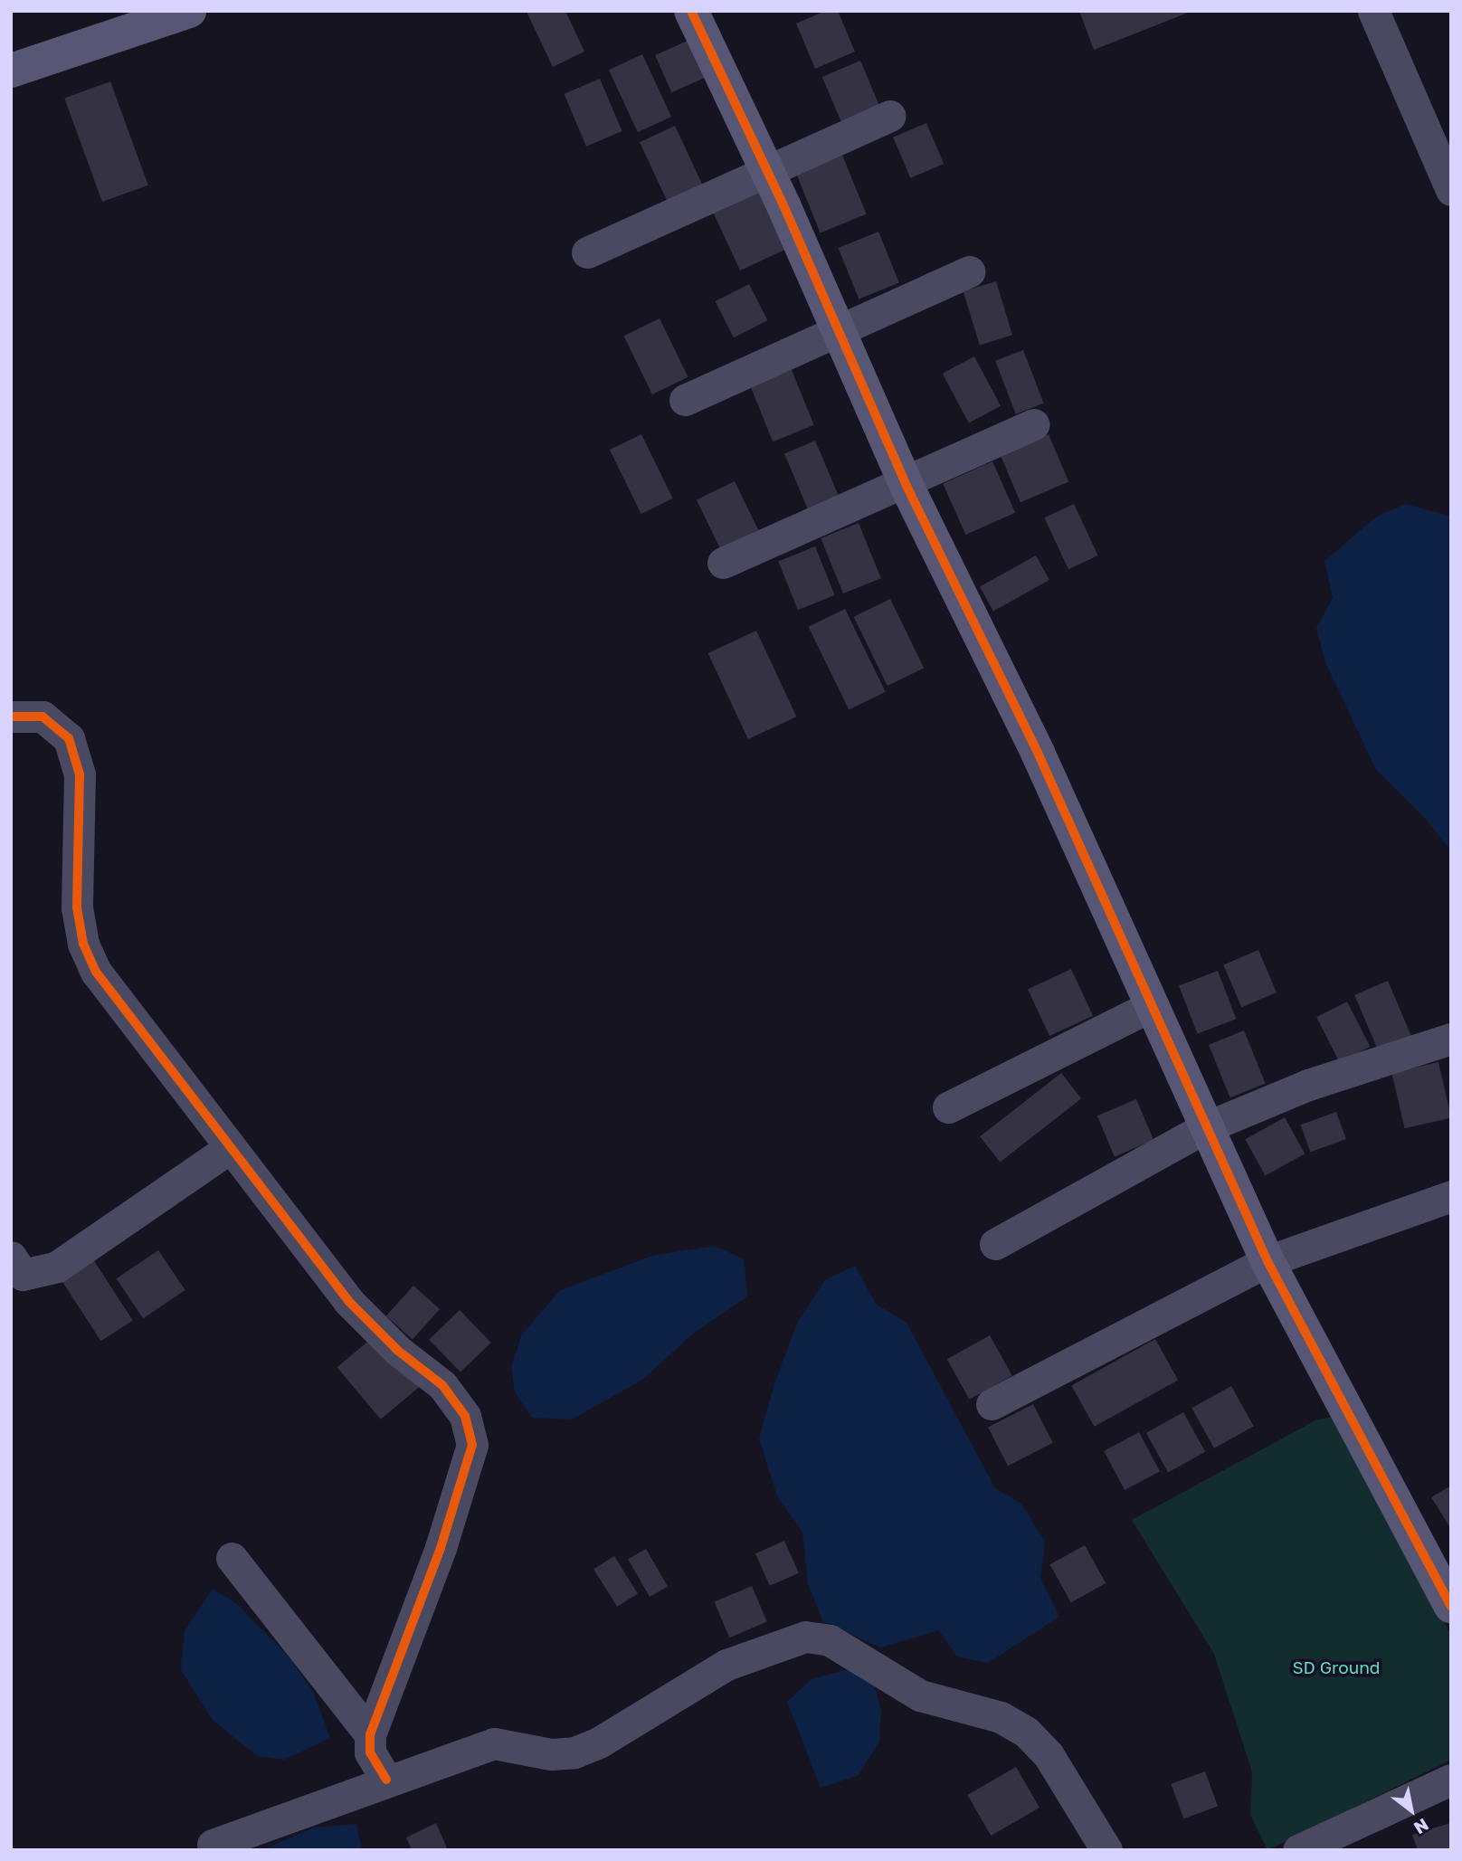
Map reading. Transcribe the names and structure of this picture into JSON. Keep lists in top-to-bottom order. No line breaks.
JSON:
{"parks":["SD Ground"],"north":"bottom right"}
